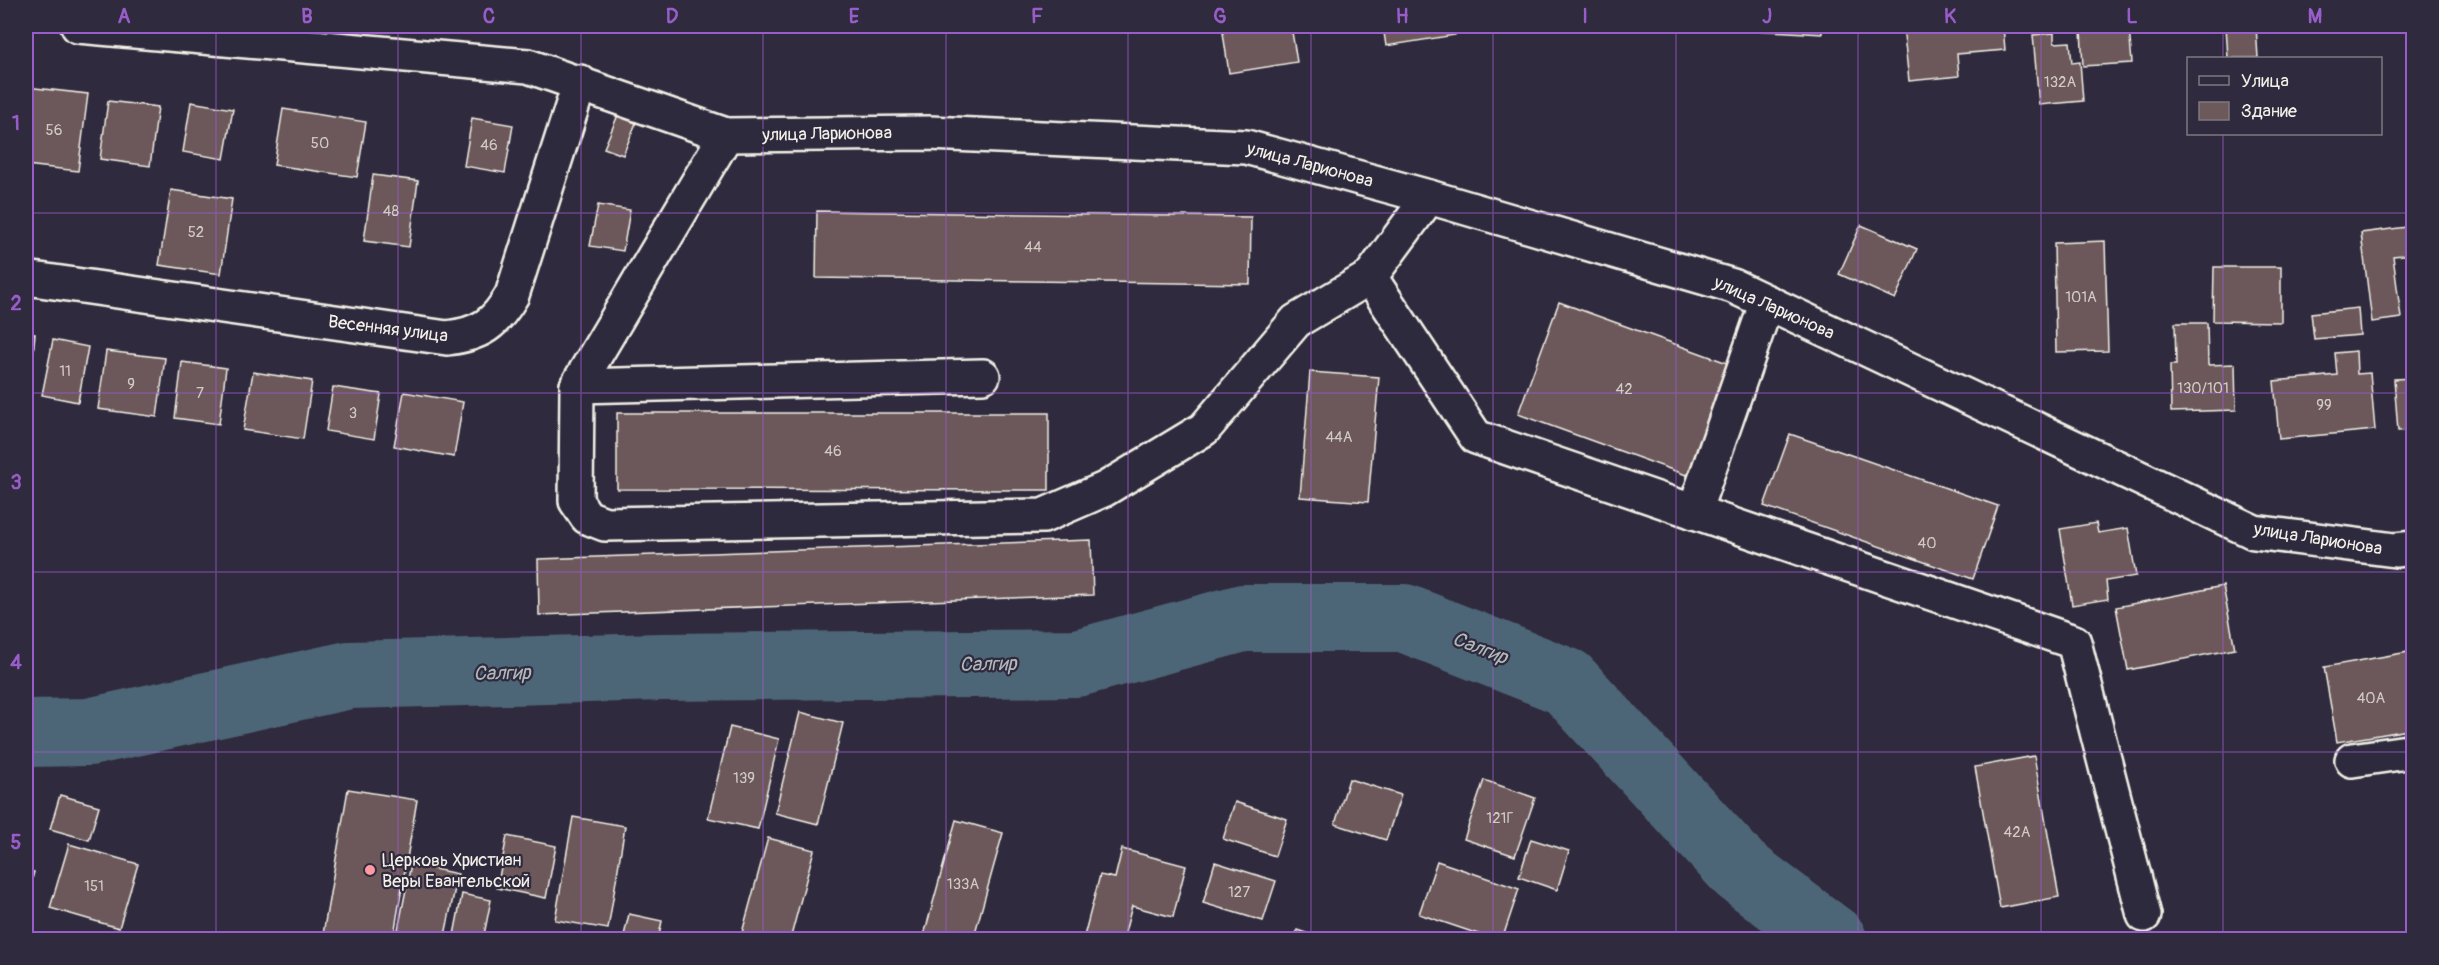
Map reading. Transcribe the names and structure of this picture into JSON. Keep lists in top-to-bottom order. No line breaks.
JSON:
{"streets":{"street":["улица Ларионова","Весенняя улица"]},"crossings":[["улица Ларионова","Весенняя улица"]],"water":["Салгир"],"places":["Церковь Христиан Веры Евангельской"],"house_numbers":["132А","56","50","46","48","52","44","101А","11","9","130/101","42","7","99","3","44А","46","40","40А","139","121Г","42А","133А","151","127"],"legend":["Улица","Здание"],"grid":{"columns":["A","B","C","D","E","F","G","H","I","J","K","L","M"],"rows":["1","2","3","4","5"]}}
